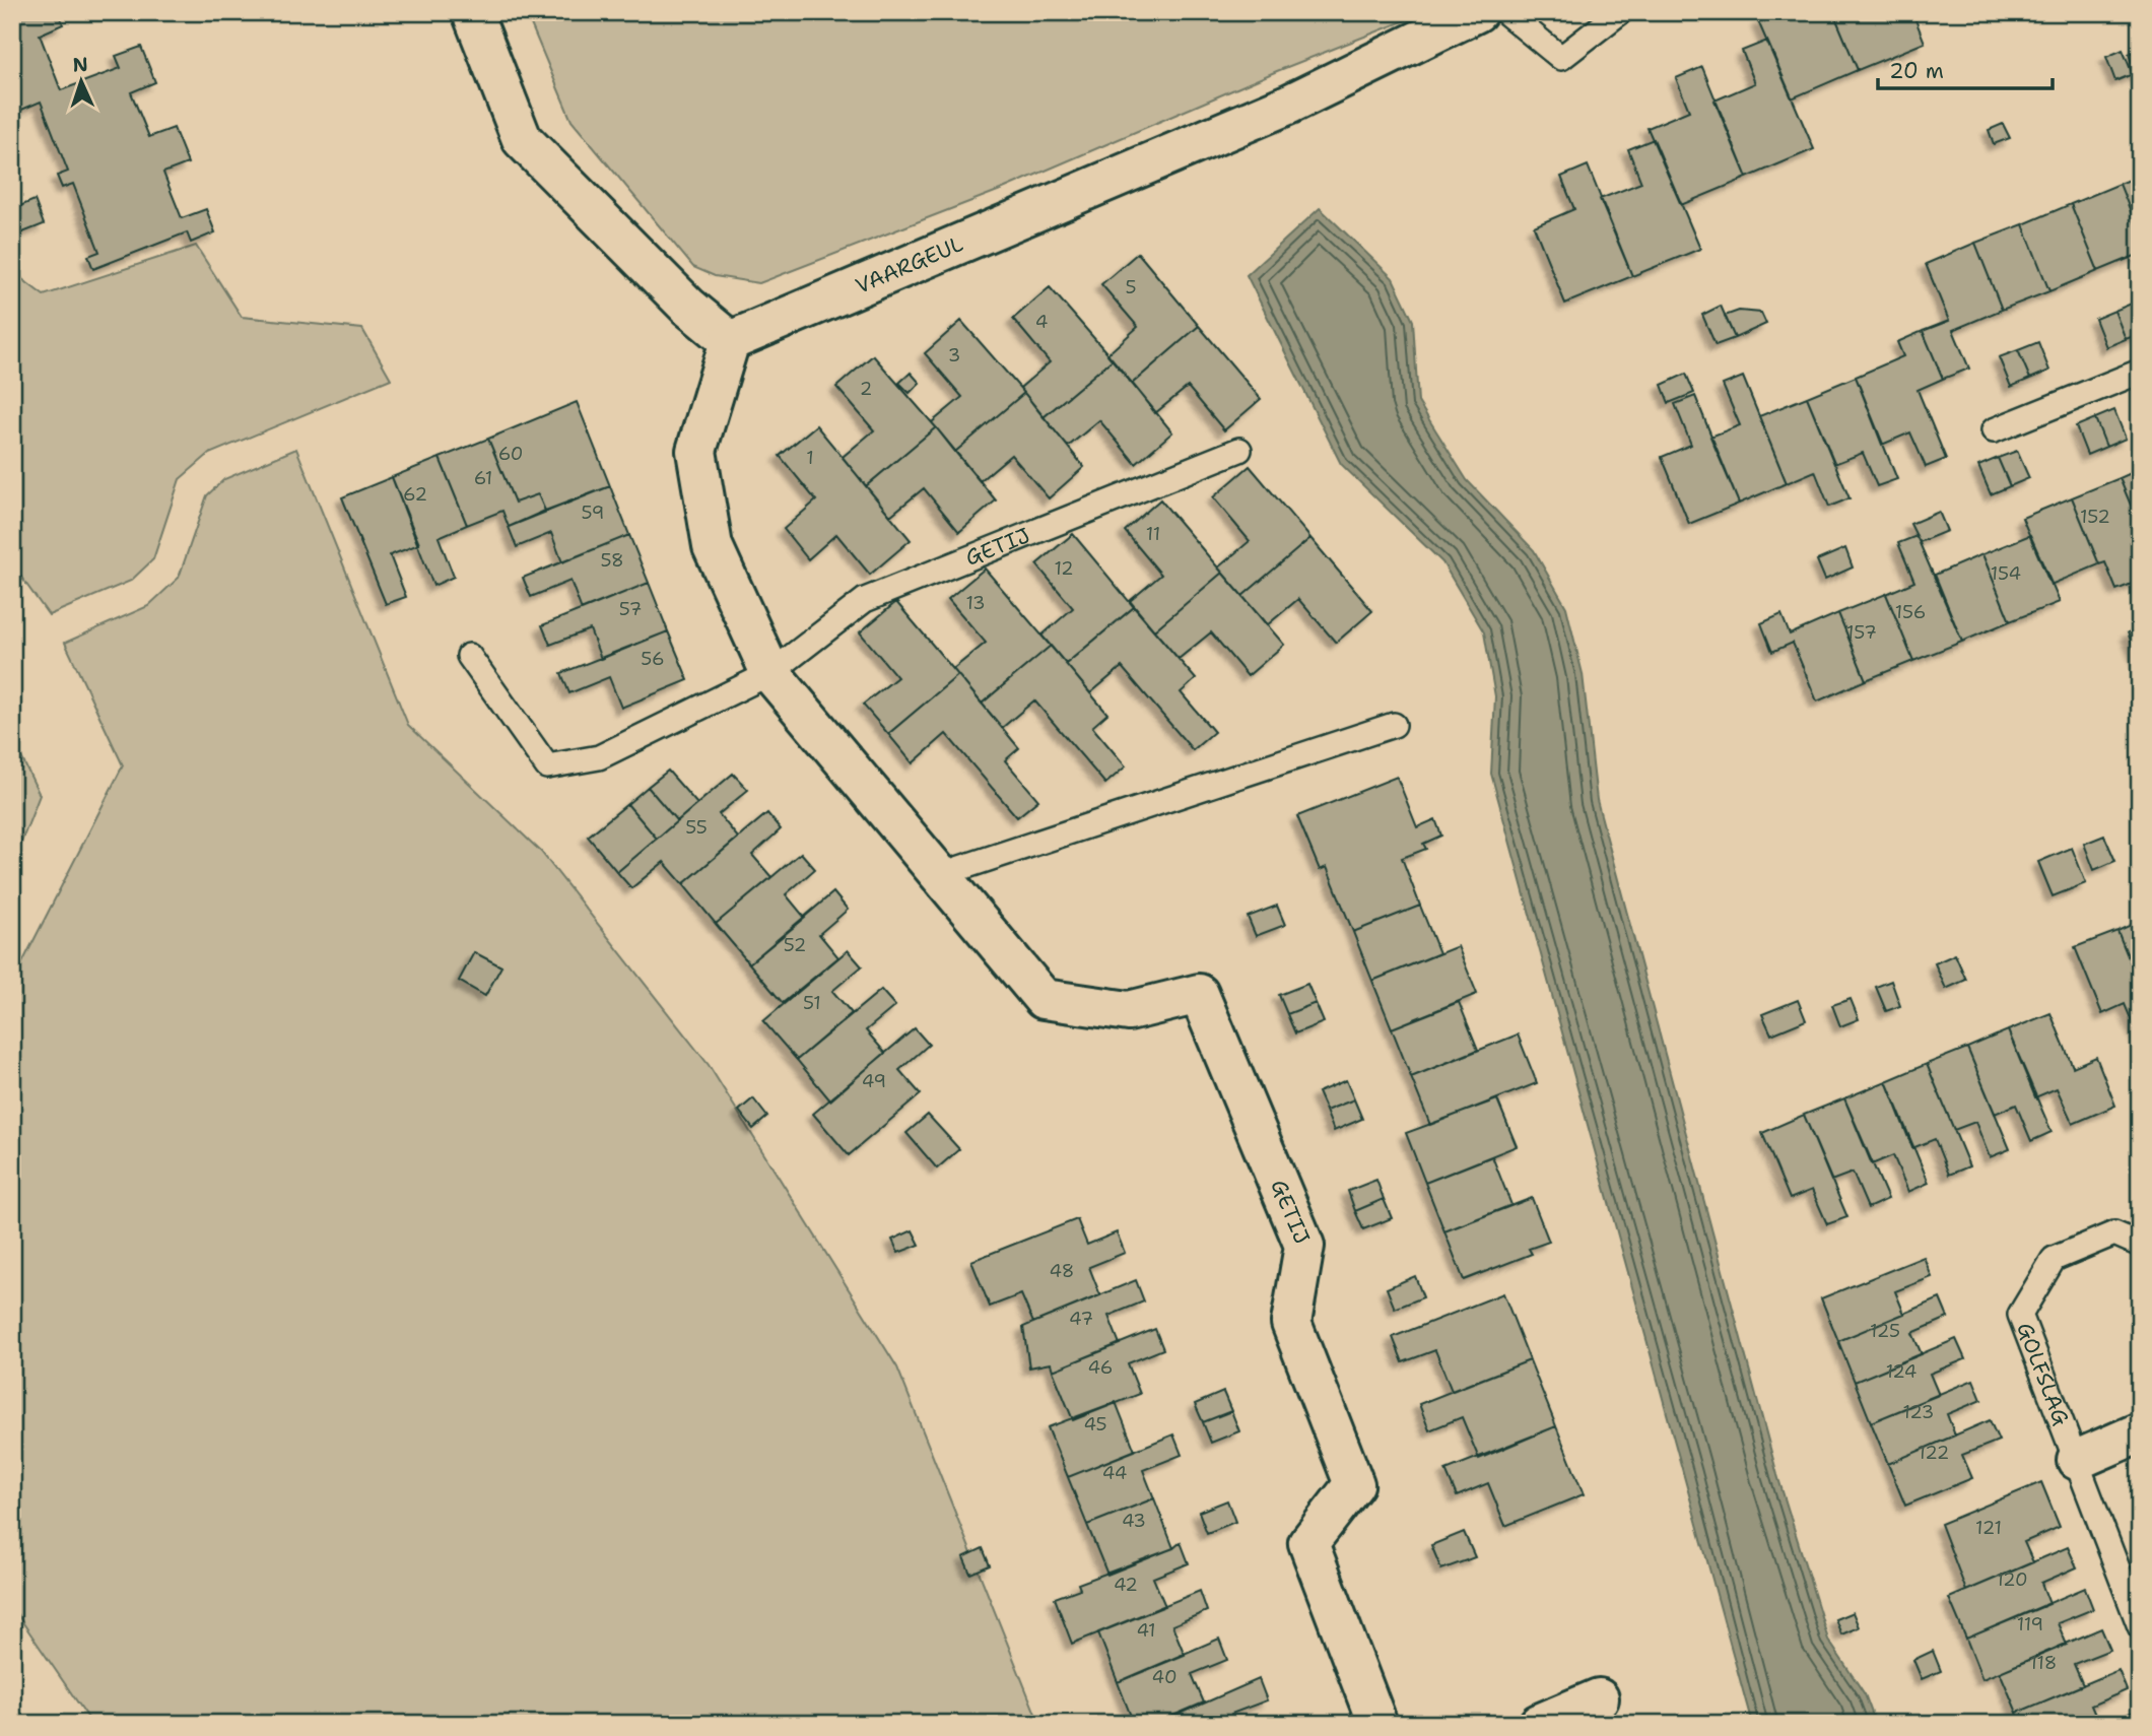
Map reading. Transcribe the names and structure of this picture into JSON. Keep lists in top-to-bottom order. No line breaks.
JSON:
{"streets":{"street":["VAARGEUL","GETIJ"],"lane":["GOLFSLAG"]},"crossings":[["VAARGEUL","GETIJ"]],"house_numbers":["5","4","3","2","60","1","61","62","59","152","11","58","12","154","13","57","156","157","56","55","52","51","49","48","47","125","46","124","123","45","122","44","43","121","120","42","119","41","118","40"],"scale_bar":"20 m","north":"top"}
